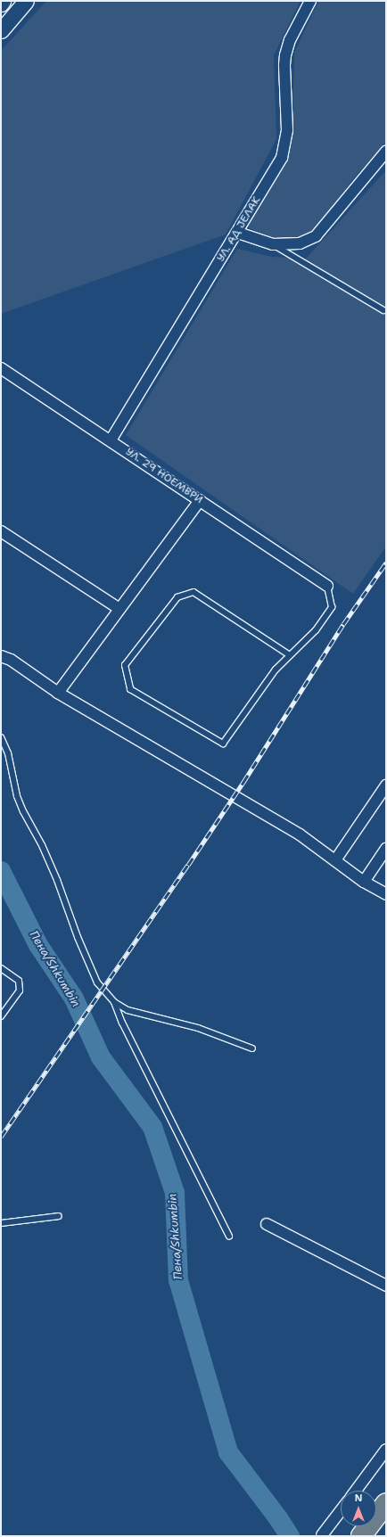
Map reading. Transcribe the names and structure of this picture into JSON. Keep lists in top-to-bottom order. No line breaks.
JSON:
{"streets":{"street":["УЛ. АД ЈЕЛАК","УЛ. 29 НОЕМВРИ"]},"crossings":[["УЛ. АД ЈЕЛАК","УЛ. 29 НОЕМВРИ"]],"water":["Пена/Shkumbin"],"north":"top"}
